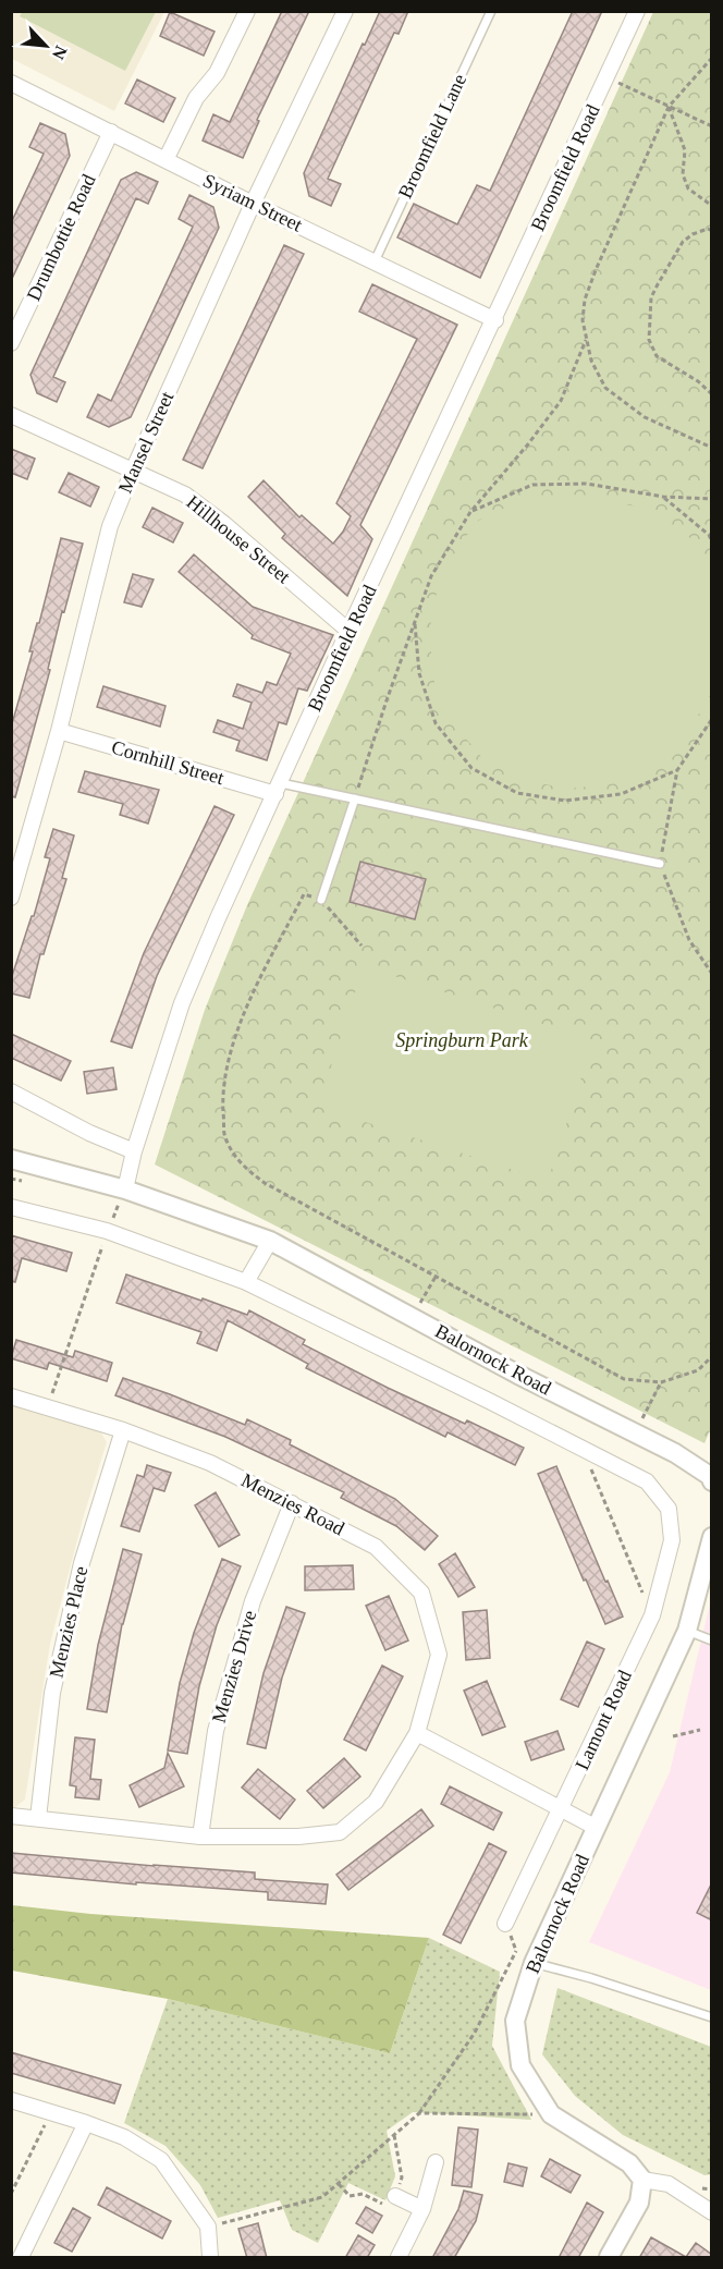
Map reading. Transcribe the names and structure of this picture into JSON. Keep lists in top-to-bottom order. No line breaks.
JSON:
{"streets":{"street":["Broomfield Road","Syriam Street","Drumbottie Road","Mansel Street","Hillhouse Street","Cornhill Street","Balornock Road","Menzies Road","Menzies Place","Menzies Drive","Lamont Road"],"lane":["Broomfield Lane"]},"crossings":[["Broomfield Lane","Syriam Street"],["Broomfield Road","Syriam Street"],["Broomfield Road","Hillhouse Street"],["Broomfield Road","Cornhill Street"],["Broomfield Road","Balornock Road"],["Syriam Street","Drumbottie Road"],["Syriam Street","Mansel Street"],["Mansel Street","Hillhouse Street"],["Mansel Street","Cornhill Street"],["Balornock Road","Lamont Road"],["Menzies Road","Menzies Place"],["Menzies Road","Menzies Drive"]],"parks":["Springburn Park"],"north":"bottom right"}
